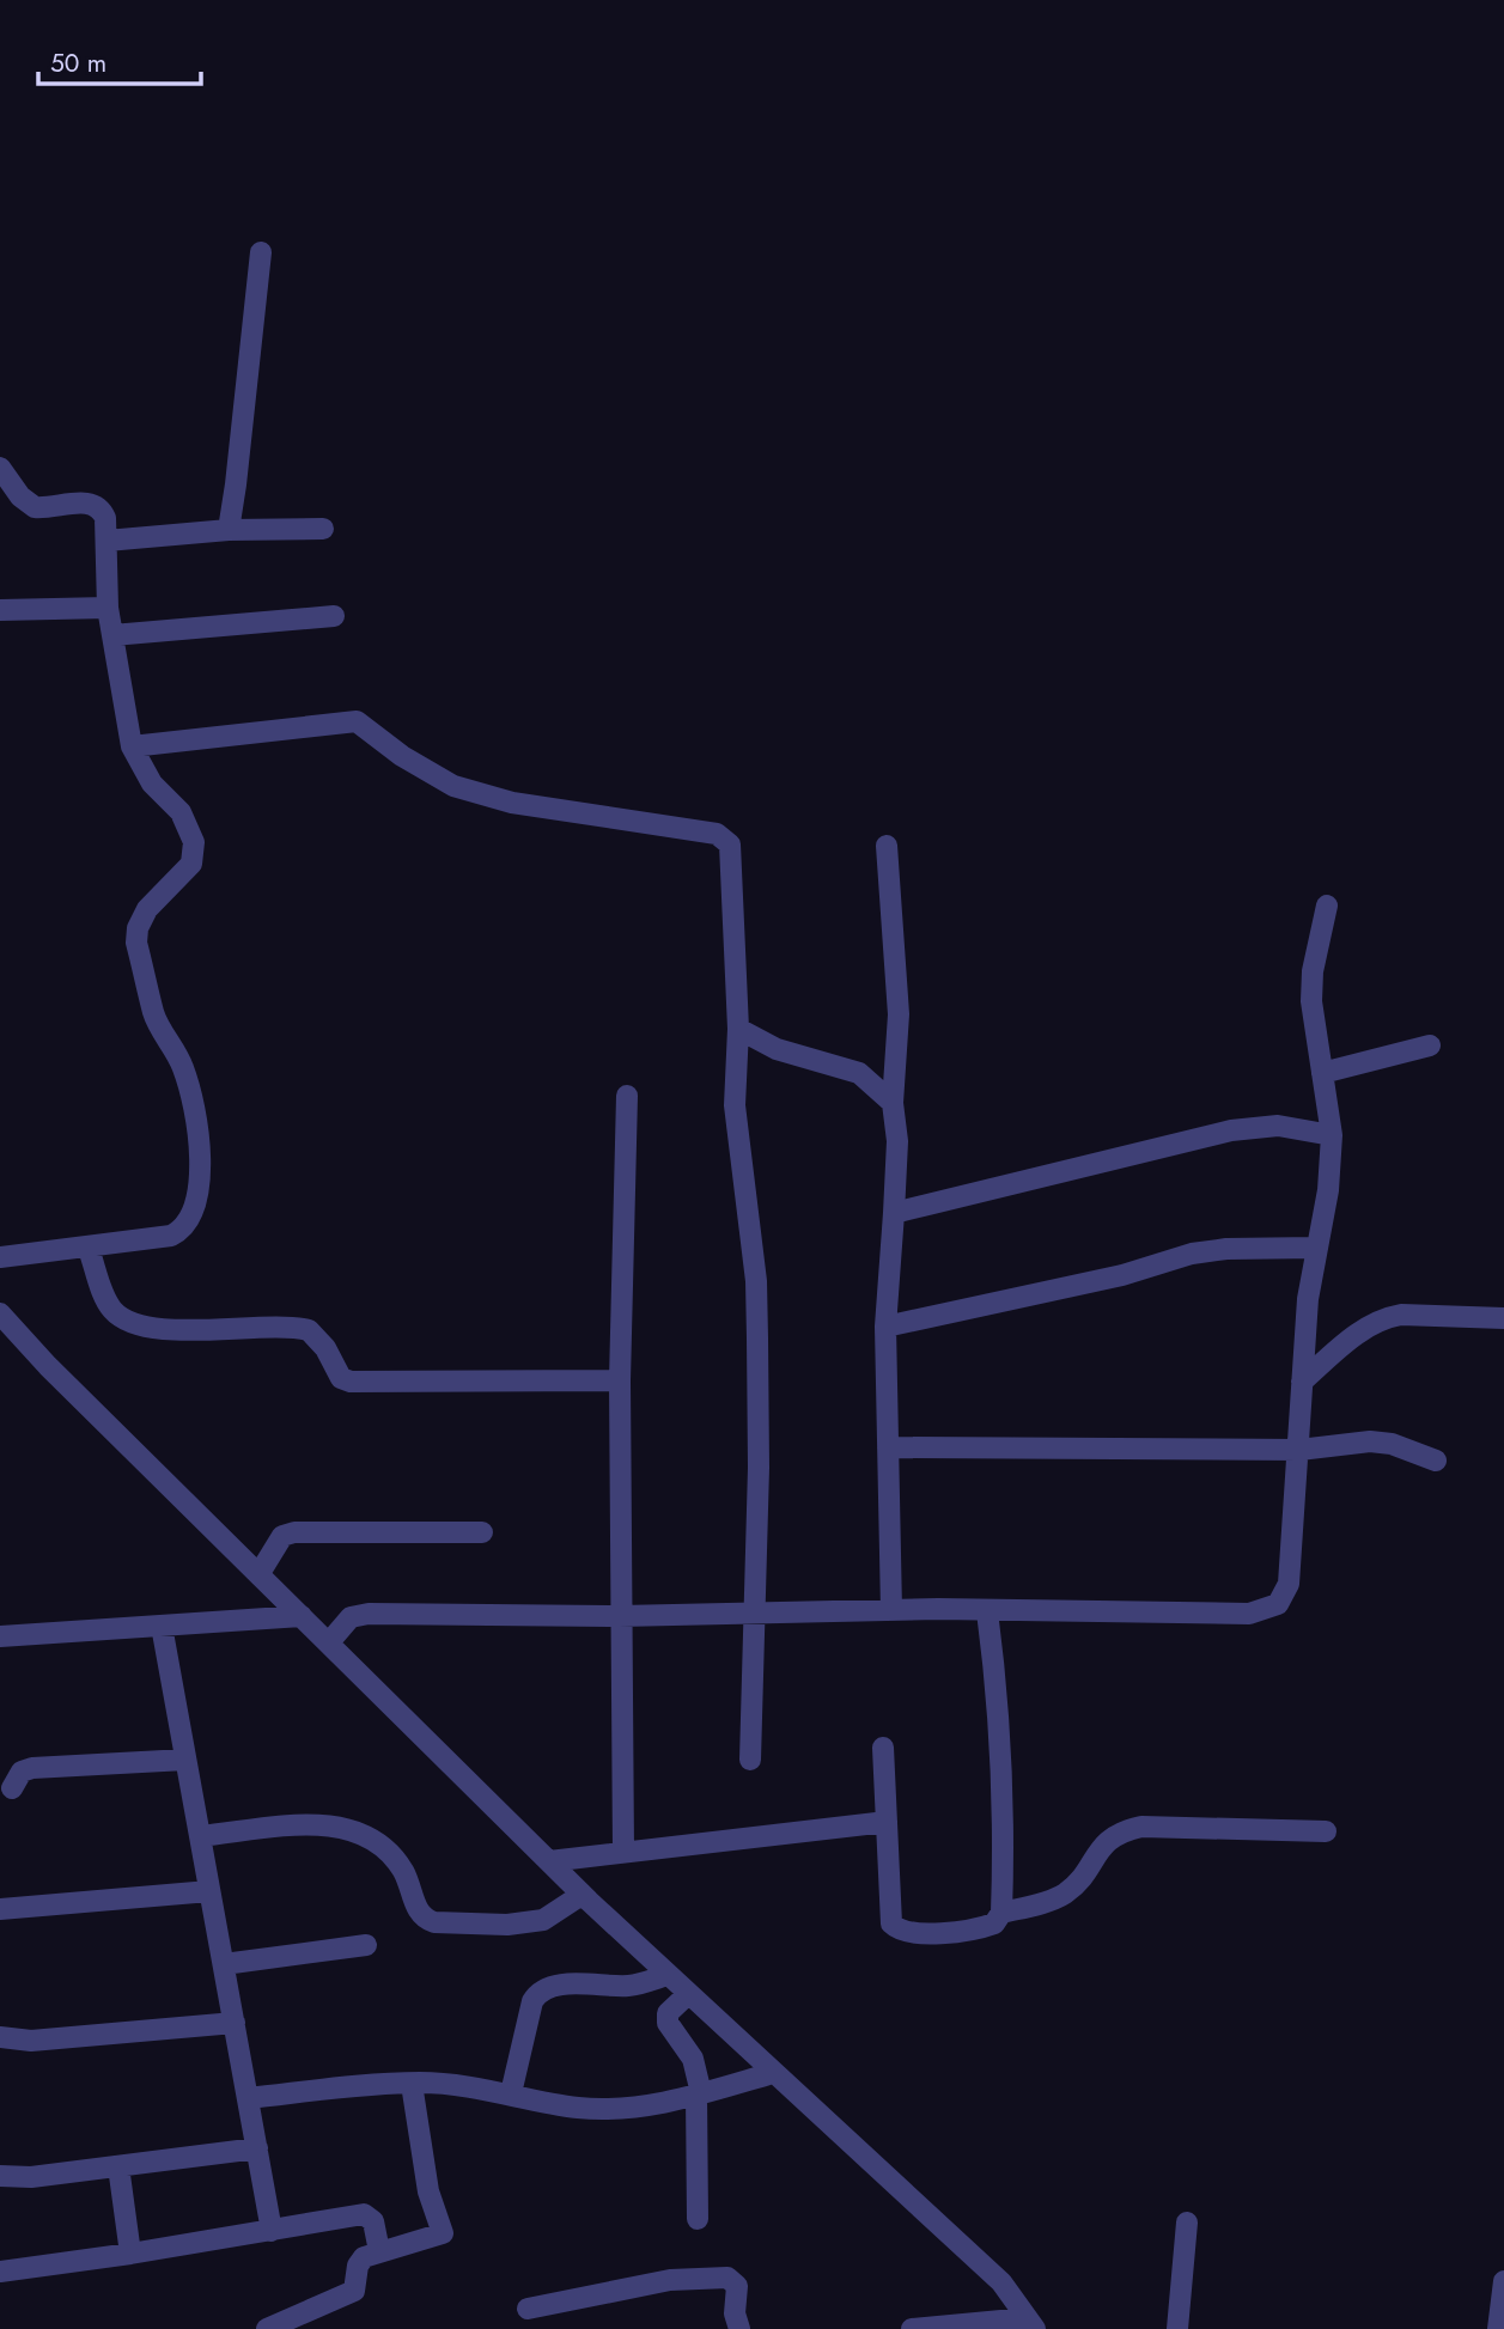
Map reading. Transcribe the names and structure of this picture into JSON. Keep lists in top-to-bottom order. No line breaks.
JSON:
{"scale_bar":"50 m"}
